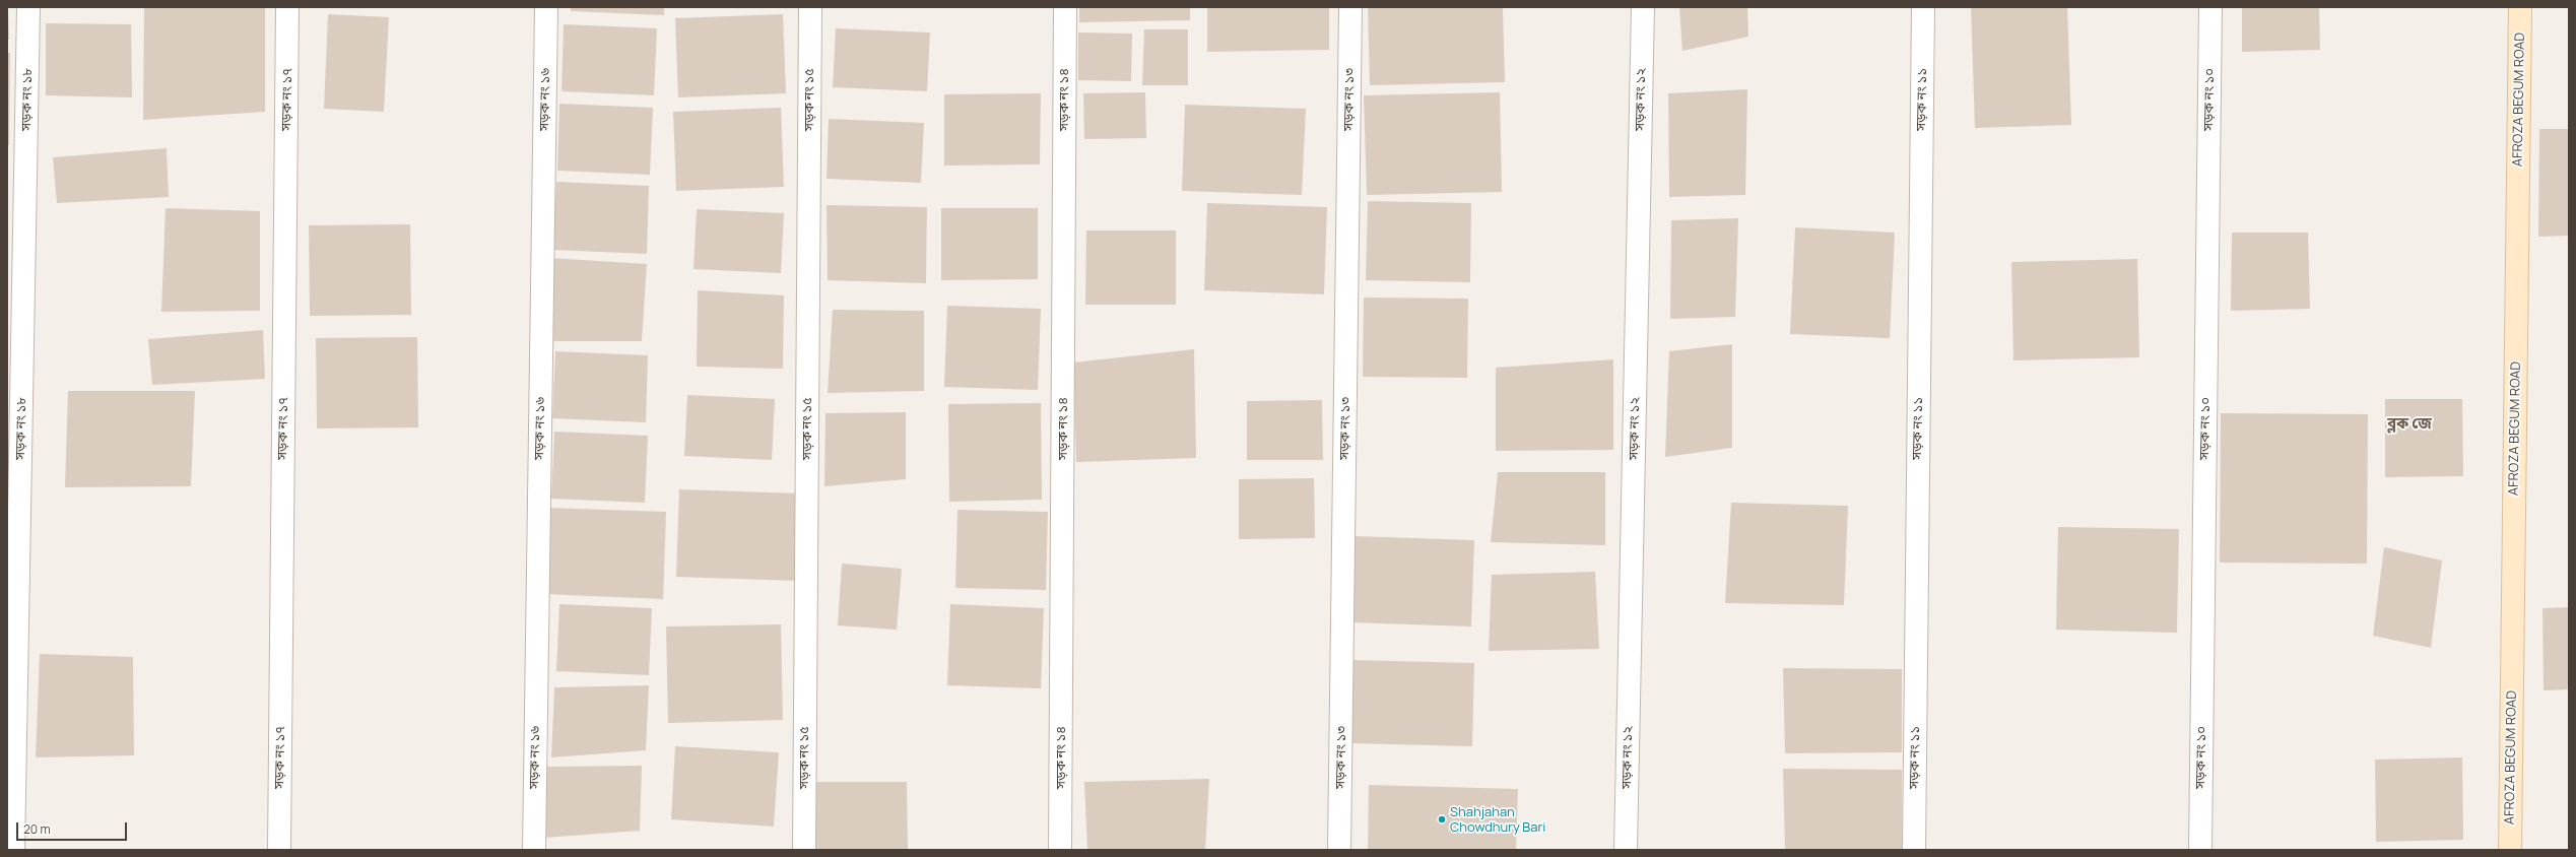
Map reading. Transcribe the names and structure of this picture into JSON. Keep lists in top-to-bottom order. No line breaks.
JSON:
{"streets":{"street":["সড়ক নং ১৮","সড়ক নং ১৭","সড়ক নং ১৬","সড়ক নং ১৫","সড়ক নং ১৪","সড়ক নং ১৩","সড়ক নং ১২","সড়ক নং ১১","সড়ক নং ১০","AFROZA BEGUM ROAD"]},"districts":["ব্লক জে"],"places":["Shahjahan Chowdhury Bari"],"scale_bar":"20 m"}
